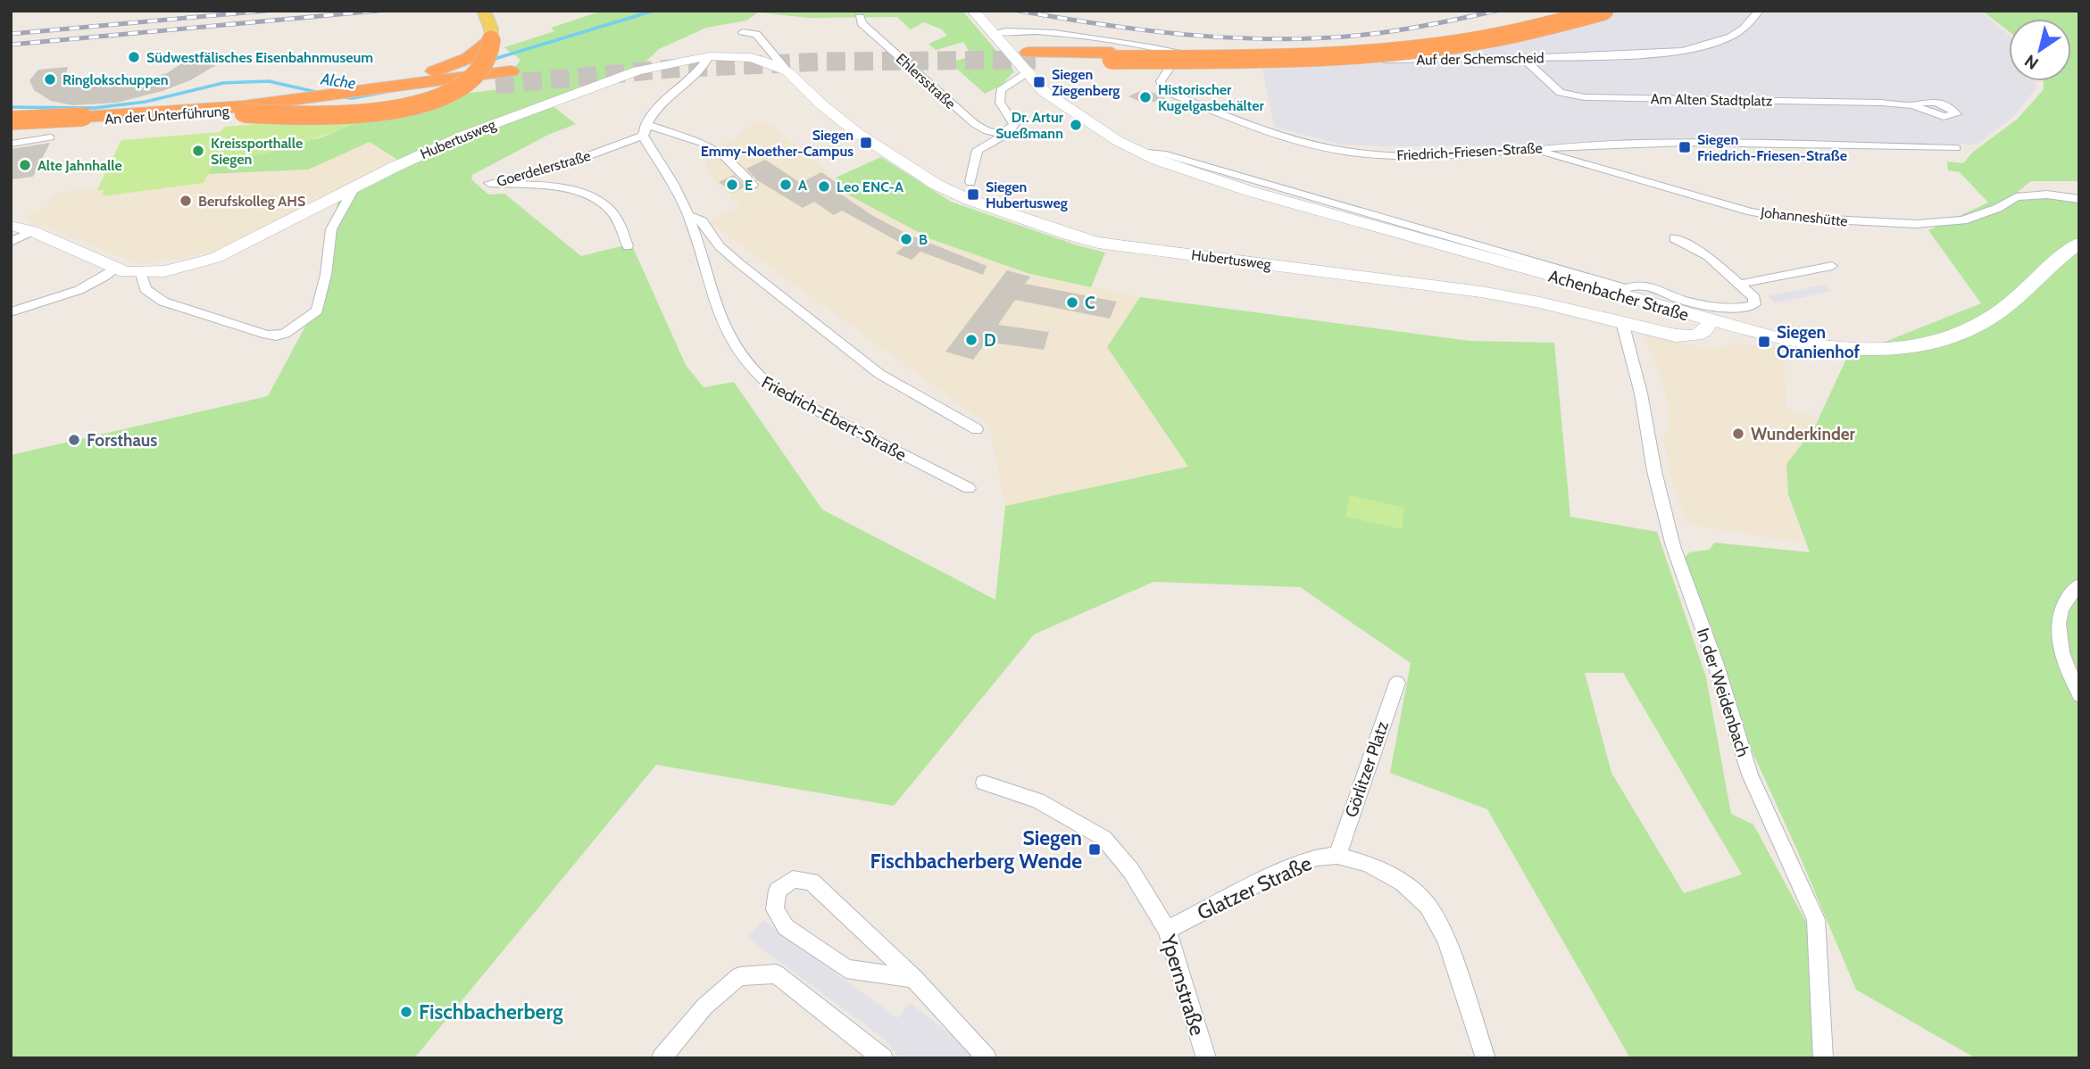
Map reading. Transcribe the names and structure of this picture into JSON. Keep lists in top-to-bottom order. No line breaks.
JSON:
{"streets":{"main road":["Hubertusweg","Achenbacher Straße"],"street":["Auf der Schemscheid","Ehlersstraße","Am Alten Stadtplatz","An der Unterführung","Friedrich-Friesen-Straße","Goerdelerstraße","Johanneshütte","Friedrich-Ebert-Straße","In der Weidenbach","Görlitzer Platz","Glatzer Straße","Ypernstraße"]},"crossings":[["Auf der Schemscheid","Am Alten Stadtplatz"],["Auf der Schemscheid","Friedrich-Friesen-Straße"],["Hubertusweg","Achenbacher Straße"],["Hubertusweg","In der Weidenbach"],["Friedrich-Friesen-Straße","Johanneshütte"],["Goerdelerstraße","Friedrich-Ebert-Straße"],["Görlitzer Platz","Glatzer Straße"],["Glatzer Straße","Ypernstraße"]],"water":["Alche"],"places":{"other":["Südwestfälisches Eisenbahnmuseum","Ringlokschuppen","Historischer Kugelgasbehälter","Dr. Artur Sueßmann","Kreissporthalle Siegen","Alte Jahnhalle","E","A","Leo ENC-A","Berufskolleg AHS","B","C","D","Wunderkinder","Forsthaus","Fischbacherberg"],"transit":["Siegen Ziegenberg","Siegen Emmy-Noether-Campus","Siegen Friedrich-Friesen-Straße","Siegen Hubertusweg","Siegen Oranienhof","Siegen Fischbacherberg Wende"]},"north":"bottom left"}
